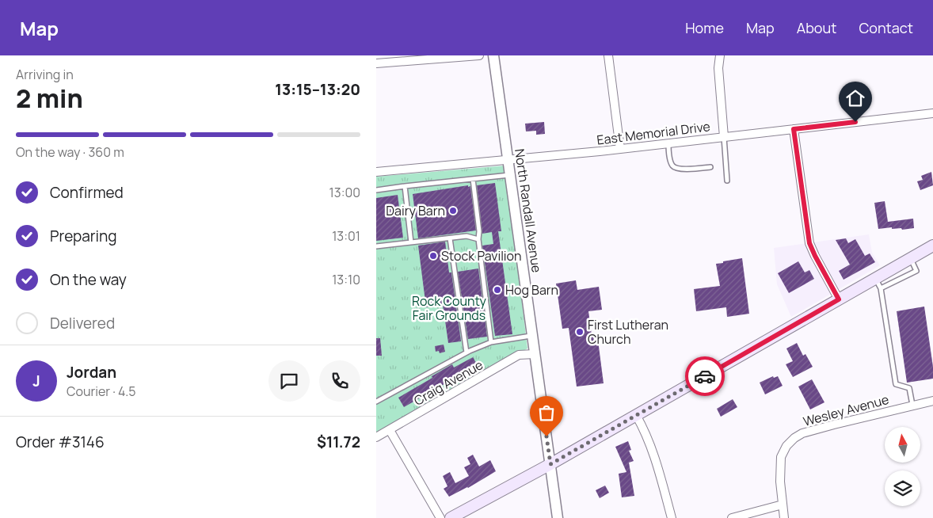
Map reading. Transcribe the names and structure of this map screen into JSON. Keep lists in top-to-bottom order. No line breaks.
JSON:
{"streets":{"street":["East Memorial Drive","North Randall Avenue","Craig Avenue","Wesley Avenue"]},"crossings":[["East Memorial Drive","North Randall Avenue"],["North Randall Avenue","Craig Avenue"]],"parks":["Rock County Fair Grounds"],"places":["Dairy Barn","Stock Pavilion","Hog Barn","First Lutheran Church"],"north":"top","page":{"header":"Map","nav":["Home","Map","About","Contact"],"heading":["2 min","Arriving in","13:15–13:20"],"panel":["Jordan","Courier · 4.5","Order #3146","$11.72"],"bar":"On the way · 360 m","list":[["Confirmed","13:00"],["Preparing","13:01"],["On the way","13:10"],"Delivered"],"round":"J"}}
